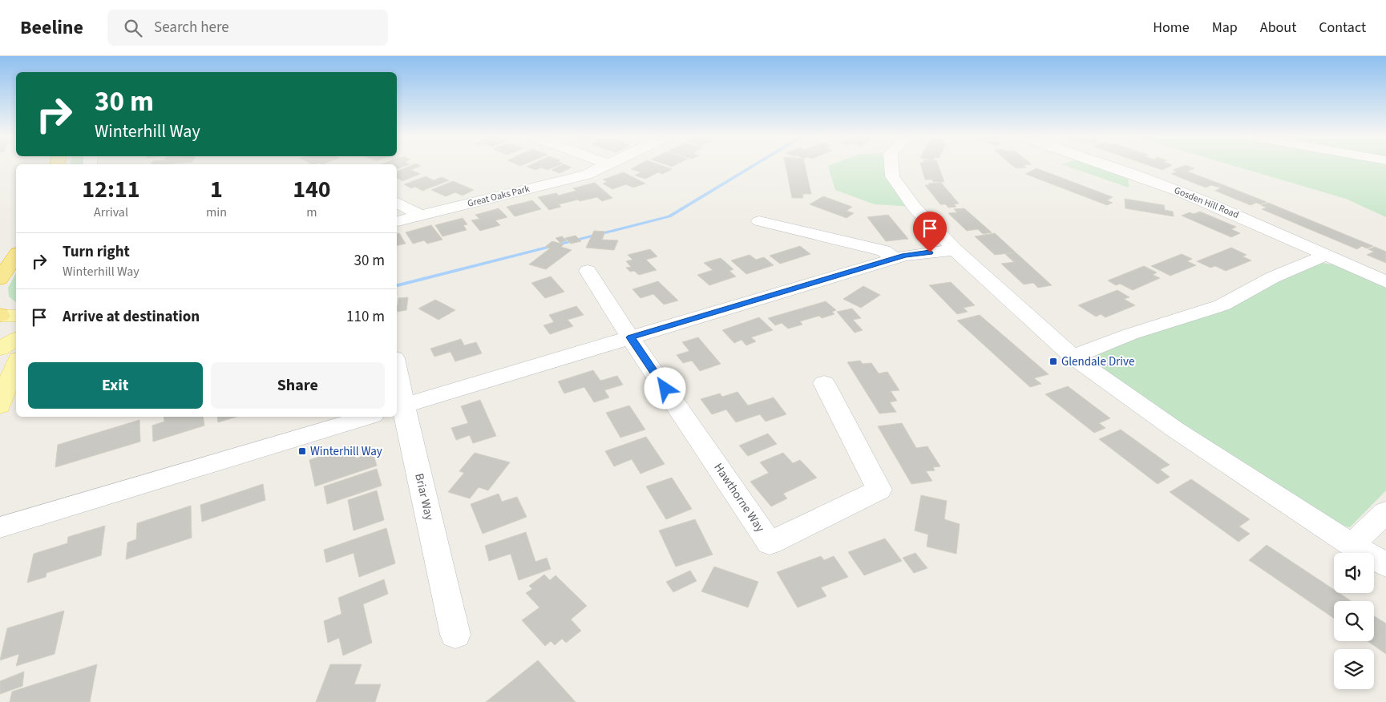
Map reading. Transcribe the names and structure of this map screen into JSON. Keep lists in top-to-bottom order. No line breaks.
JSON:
{"streets":{"street":["Great Oaks Park","Gosden Hill Road","Briar Way","Hawthorne Way"]},"places":{"transit":["Glendale Drive","Winterhill Way"]},"page":{"header":"Beeline","search":"Search here","nav":["Home","Map","About","Contact"],"turn":["30 m","Winterhill Way"],"eta":["12:11","Arrival","1","min","140","m"],"list":[{"name":"Turn right","note":"Winterhill Way","value":"30 m"},{"name":"Arrive at destination","value":"110 m"}],"buttons":["Exit","Share"]}}
